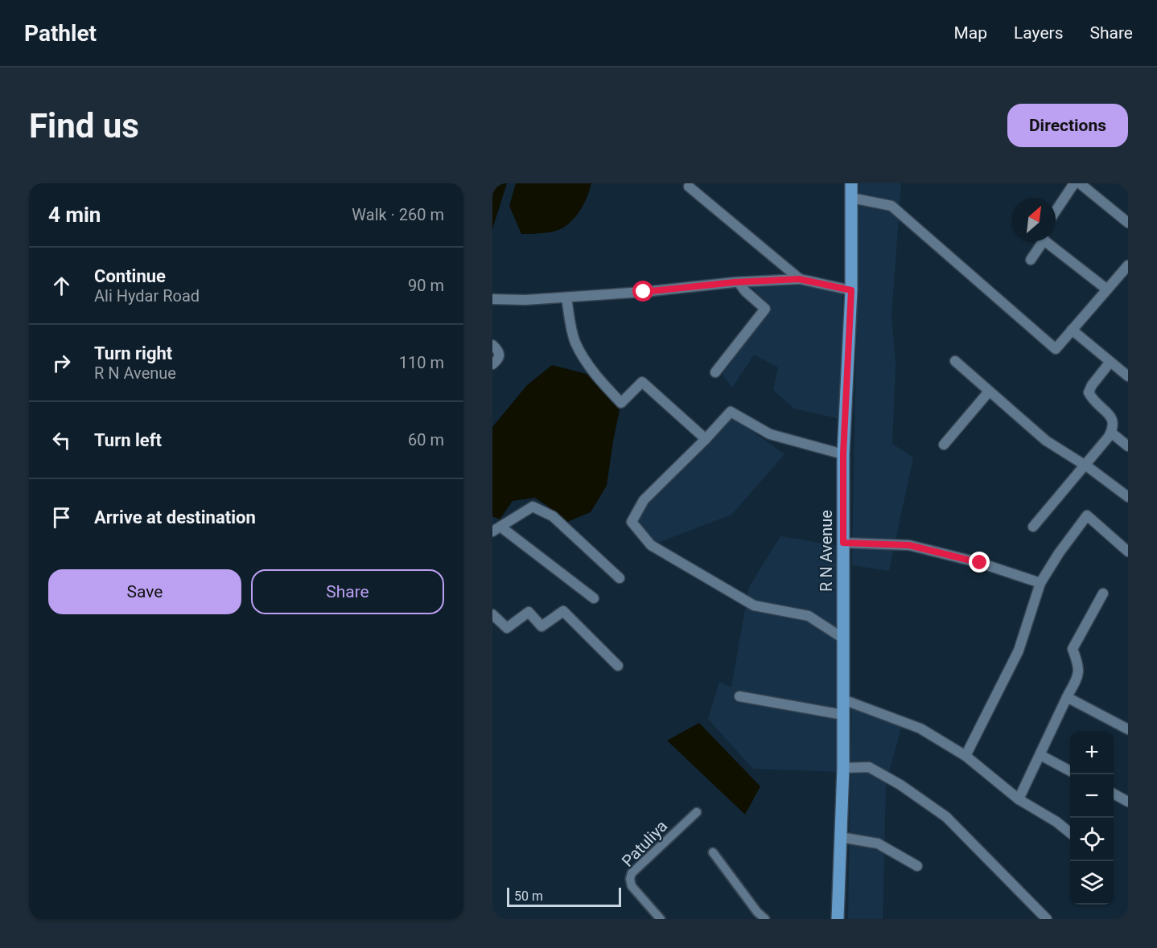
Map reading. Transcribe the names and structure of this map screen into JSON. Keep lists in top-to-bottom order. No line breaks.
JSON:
{"streets":{"main road":["R N Avenue"],"lane":["Patuliya"]},"scale_bar":"50 m","north":"top right","page":{"header":"Pathlet","nav":["Map","Layers","Share"],"buttons":["Directions",["Save","Share"]],"title":"Find us","heading":["4 min","Walk · 260 m"],"list":[["Continue","Ali Hydar Road","90 m"],["Turn right","R N Avenue","110 m"],["Turn left","60 m"],"Arrive at destination"],"map_buttons":["+","−"],"scale":"50 m"}}
